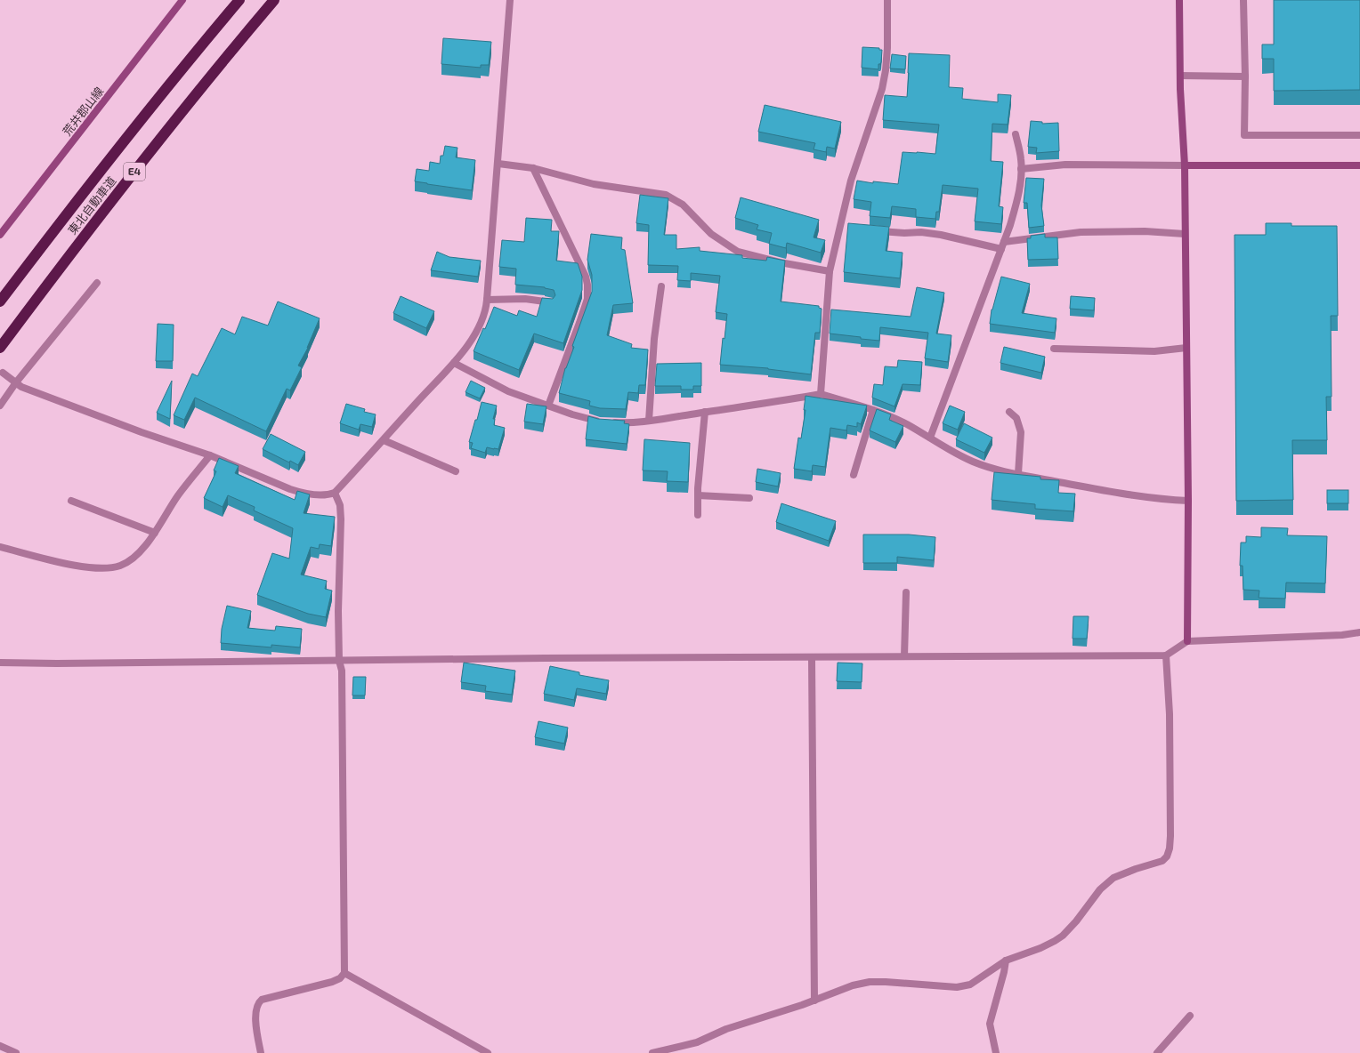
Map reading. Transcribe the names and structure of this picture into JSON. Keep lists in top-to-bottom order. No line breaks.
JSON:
{"streets":{"highway":["E4","東北自動車道"],"street":["荒井郡山線"]}}
